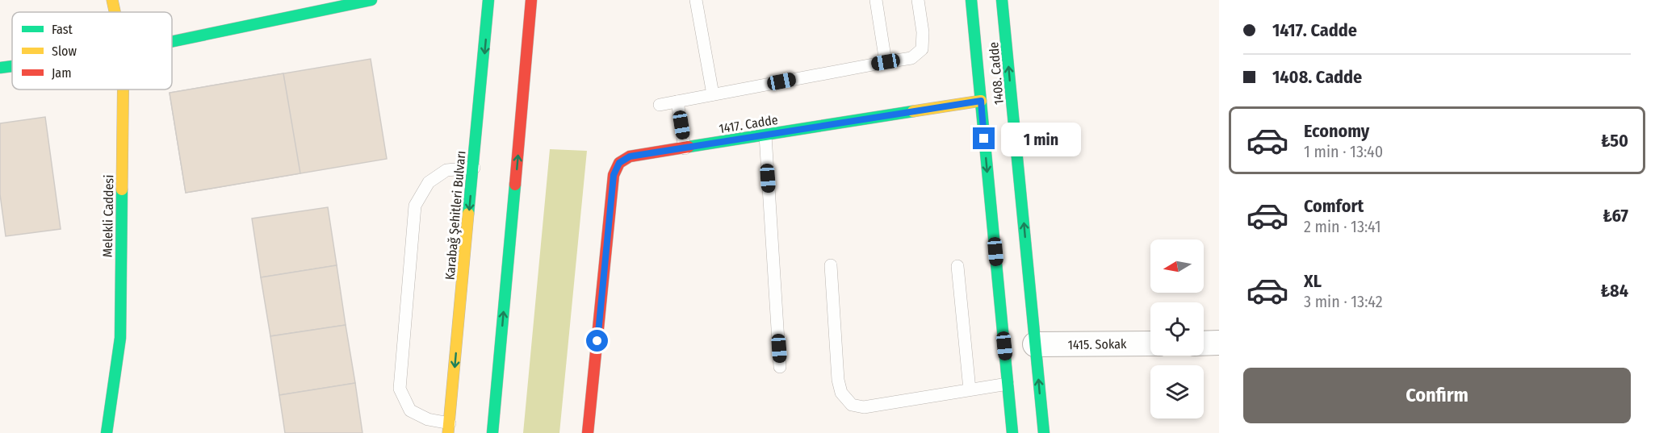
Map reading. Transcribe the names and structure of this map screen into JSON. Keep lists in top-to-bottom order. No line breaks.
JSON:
{"streets":{"main road":["1408. Cadde","1417. Cadde","Karabağ Şehitleri Bulvarı","Melekli Caddesi"],"street":["1415. Sokak"]},"crossings":[["1408. Cadde","1417. Cadde"],["1408. Cadde","1415. Sokak"]],"legend":["Fast","Slow","Jam"],"north":"left","page":{"banner":["1417. Cadde","1408. Cadde"],"list":[{"name":"Economy","note":"1 min · 13:40","value":"₺50"},{"name":"Comfort","note":"2 min · 13:41","value":"₺67"},{"name":"XL","note":"3 min · 13:42","value":"₺84"}],"bubble":"1 min","buttons":"Confirm"}}
